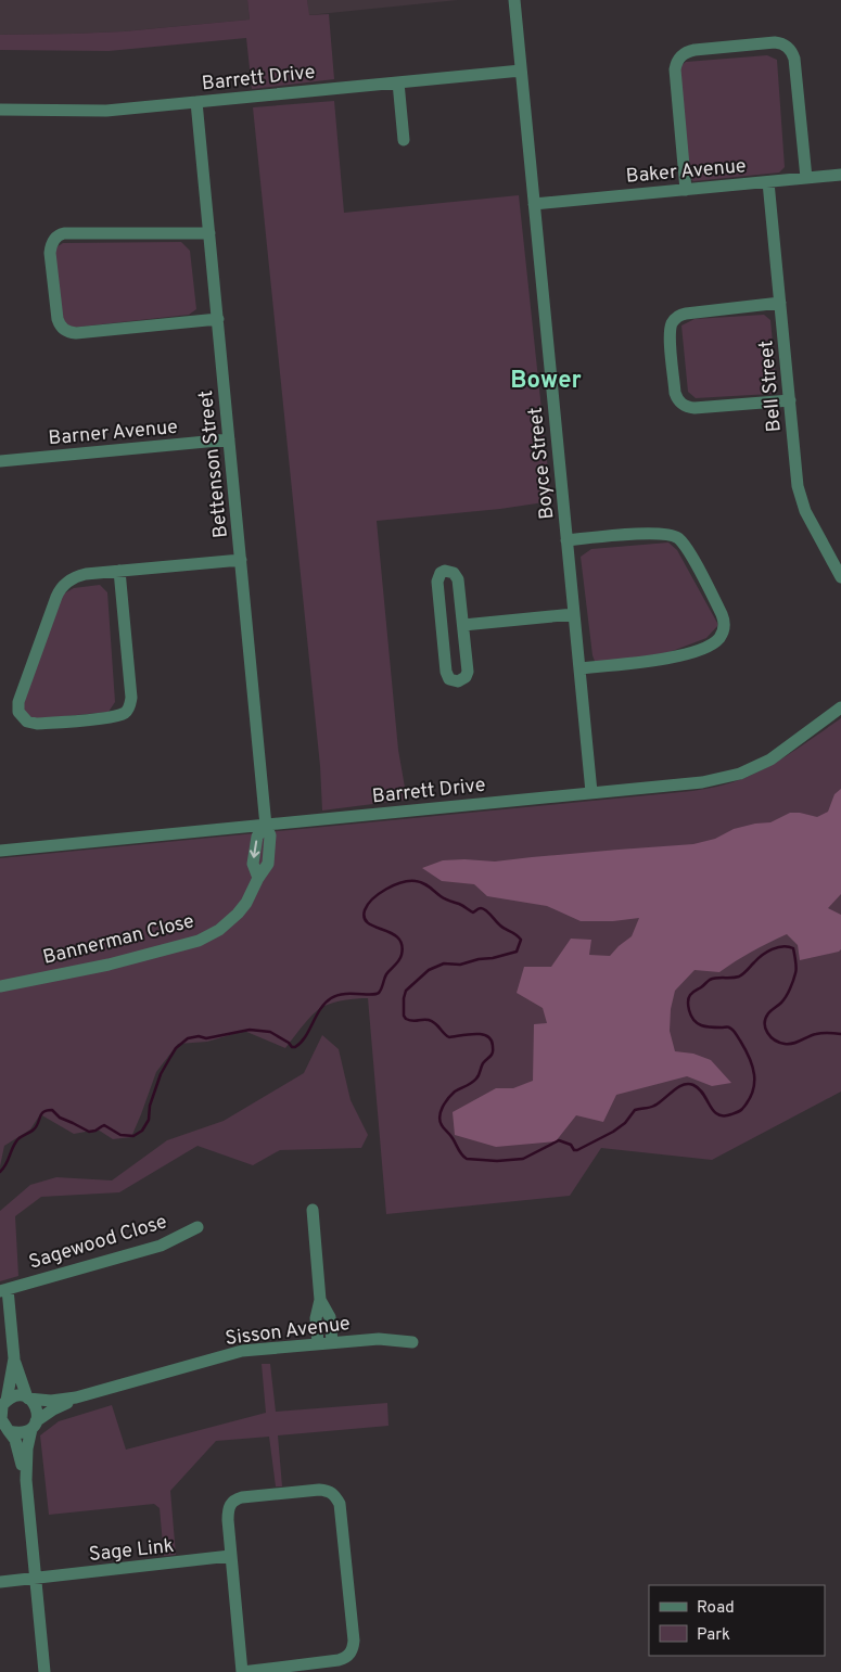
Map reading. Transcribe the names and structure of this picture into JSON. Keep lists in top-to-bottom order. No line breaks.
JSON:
{"streets":{"street":["Barrett Drive","Baker Avenue","Bell Street","Barner Avenue","Boyce Street","Bettenson Street","Bannerman Close","Sagewood Close","Sisson Avenue","Sage Link"]},"crossings":[["Barrett Drive","Boyce Street"],["Barrett Drive","Bettenson Street"],["Baker Avenue","Bell Street"],["Baker Avenue","Boyce Street"],["Barner Avenue","Bettenson Street"],["Bettenson Street","Bannerman Close"]],"districts":["Bower"],"legend":["Road","Park"]}
